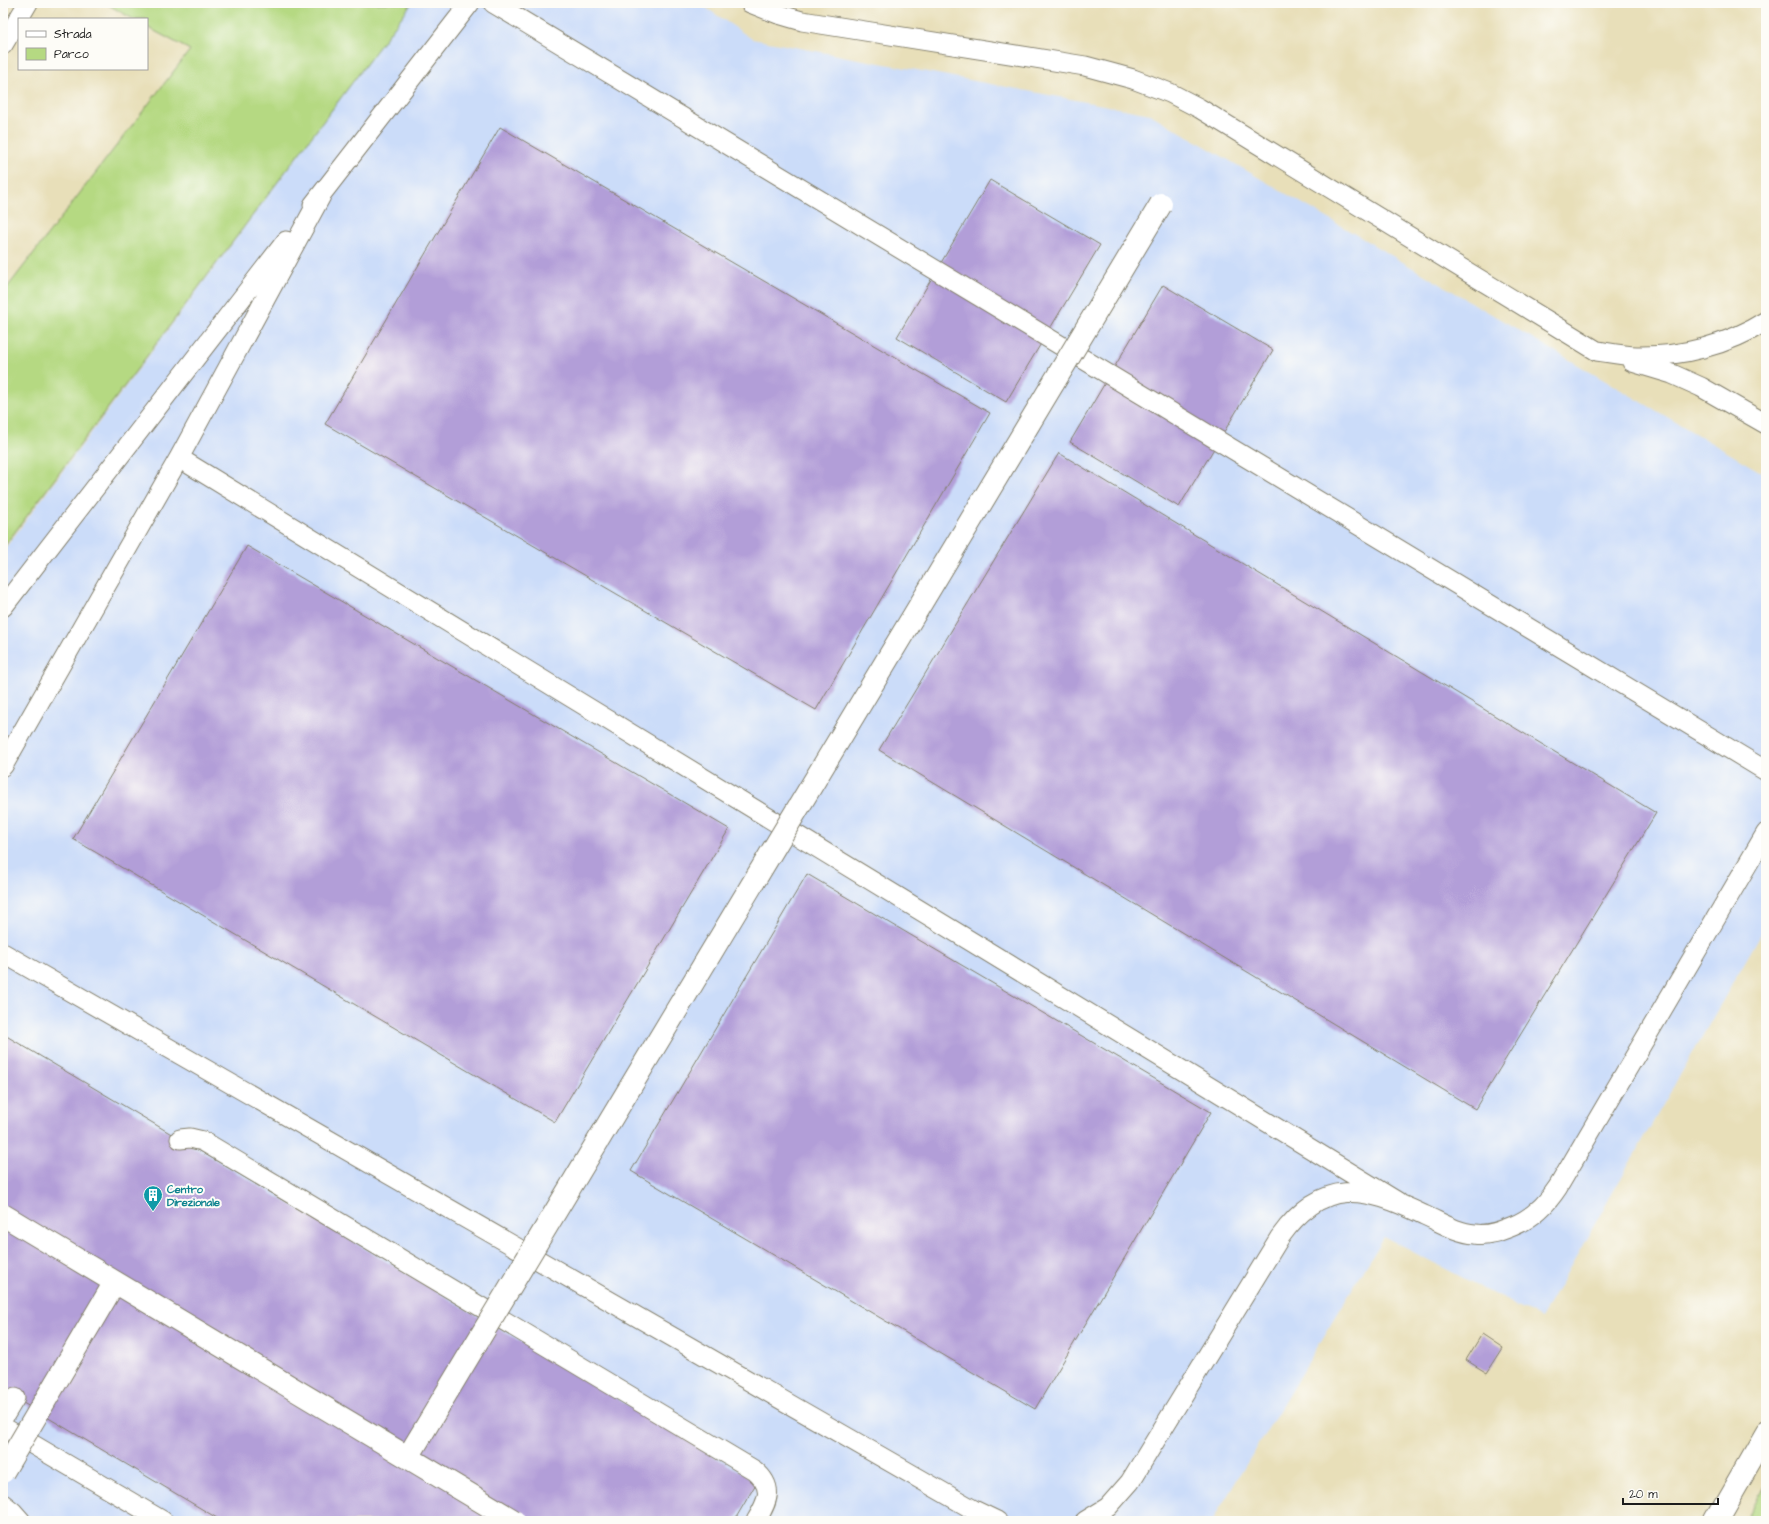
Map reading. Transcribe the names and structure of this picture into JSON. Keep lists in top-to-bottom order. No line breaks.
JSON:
{"places":{"building":["Centro Direzionale"]},"legend":["Strada","Parco"],"scale_bar":"20 m"}
